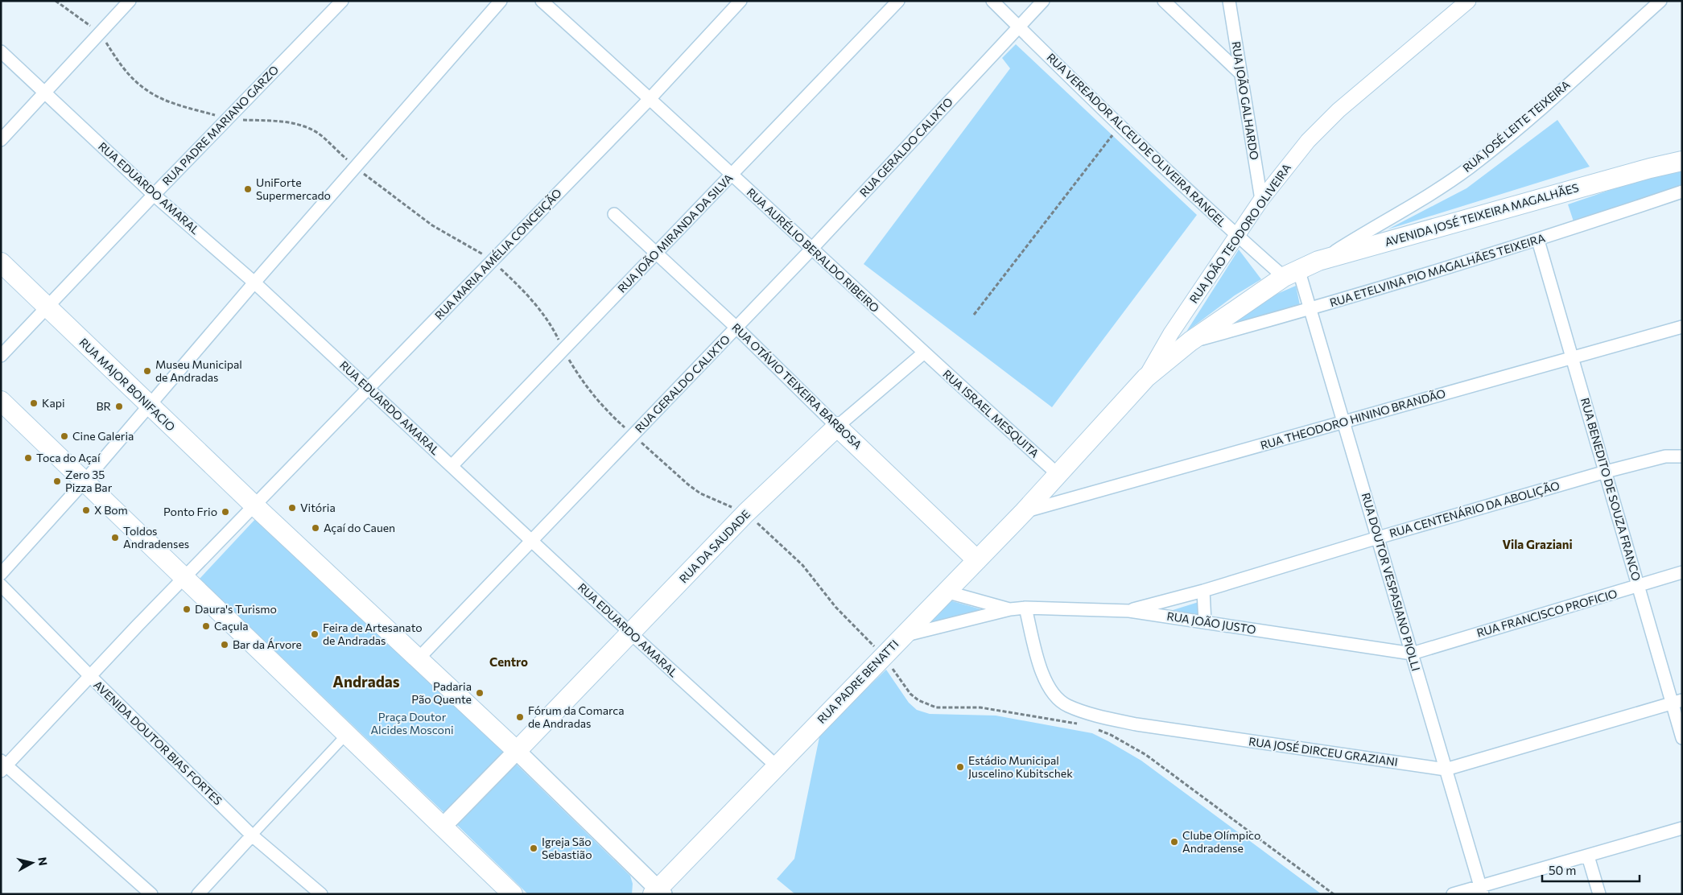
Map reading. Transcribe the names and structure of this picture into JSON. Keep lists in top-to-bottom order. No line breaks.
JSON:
{"streets":{"main road":["AVENIDA JOSÉ TEIXEIRA MAGALHÃES","RUA JOÃO TEODORO OLIVEIRA","RUA ETELVINA PIO MAGALHÃES TEIXEIRA","RUA MAJOR BONIFACIO","RUA OTÁVIO TEIXEIRA BARBOSA","RUA DA SAUDADE","RUA PADRE BENATTI"],"street":["RUA JOÃO GALHARDO","RUA PADRE MARIANO GARZO","RUA JOSÉ LEITE TEIXEIRA","RUA VEREADOR ALCEU DE OLIVEIRA RANGEL","RUA GERALDO CALIXTO","RUA EDUARDO AMARAL","RUA JOÃO MIRANDA DA SILVA","RUA AURÉLIO BERALDO RIBEIRO","RUA MARIA AMÉLIA CONCEIÇÃO","RUA ISRAEL MESQUITA","RUA THEODORO HININO BRANDÃO","RUA BENEDITO DE SOUZA FRANCO","RUA CENTENÁRIO DA ABOLIÇÃO","RUA DOUTOR VESPASIANO PIOLLI","RUA FRANCISCO PROFICIO","RUA JOÃO JUSTO","AVENIDA DOUTOR BIAS FORTES","RUA JOSÉ DIRCEU GRAZIANI"]},"crossings":[["RUA JOÃO GALHARDO","RUA JOÃO TEODORO OLIVEIRA"],["RUA PADRE MARIANO GARZO","RUA EDUARDO AMARAL"],["RUA PADRE MARIANO GARZO","RUA MAJOR BONIFACIO"],["RUA JOSÉ LEITE TEIXEIRA","AVENIDA JOSÉ TEIXEIRA MAGALHÃES"],["RUA VEREADOR ALCEU DE OLIVEIRA RANGEL","RUA GERALDO CALIXTO"],["RUA VEREADOR ALCEU DE OLIVEIRA RANGEL","AVENIDA JOSÉ TEIXEIRA MAGALHÃES"],["RUA VEREADOR ALCEU DE OLIVEIRA RANGEL","RUA JOÃO TEODORO OLIVEIRA"],["RUA VEREADOR ALCEU DE OLIVEIRA RANGEL","RUA ETELVINA PIO MAGALHÃES TEIXEIRA"],["RUA VEREADOR ALCEU DE OLIVEIRA RANGEL","RUA DOUTOR VESPASIANO PIOLLI"],["RUA GERALDO CALIXTO","RUA EDUARDO AMARAL"],["RUA GERALDO CALIXTO","RUA AURÉLIO BERALDO RIBEIRO"],["RUA GERALDO CALIXTO","RUA OTÁVIO TEIXEIRA BARBOSA"],["RUA EDUARDO AMARAL","RUA JOÃO MIRANDA DA SILVA"],["RUA EDUARDO AMARAL","RUA MARIA AMÉLIA CONCEIÇÃO"],["RUA EDUARDO AMARAL","RUA DA SAUDADE"],["RUA EDUARDO AMARAL","RUA PADRE BENATTI"],["AVENIDA JOSÉ TEIXEIRA MAGALHÃES","RUA ETELVINA PIO MAGALHÃES TEIXEIRA"],["AVENIDA JOSÉ TEIXEIRA MAGALHÃES","RUA DOUTOR VESPASIANO PIOLLI"],["RUA JOÃO MIRANDA DA SILVA","RUA AURÉLIO BERALDO RIBEIRO"],["RUA JOÃO MIRANDA DA SILVA","RUA OTÁVIO TEIXEIRA BARBOSA"],["RUA JOÃO TEODORO OLIVEIRA","RUA ETELVINA PIO MAGALHÃES TEIXEIRA"],["RUA JOÃO TEODORO OLIVEIRA","RUA ISRAEL MESQUITA"],["RUA JOÃO TEODORO OLIVEIRA","RUA PADRE BENATTI"],["RUA AURÉLIO BERALDO RIBEIRO","RUA MARIA AMÉLIA CONCEIÇÃO"],["RUA AURÉLIO BERALDO RIBEIRO","RUA ISRAEL MESQUITA"],["RUA AURÉLIO BERALDO RIBEIRO","RUA DA SAUDADE"],["RUA MARIA AMÉLIA CONCEIÇÃO","RUA MAJOR BONIFACIO"],["RUA ETELVINA PIO MAGALHÃES TEIXEIRA","RUA BENEDITO DE SOUZA FRANCO"],["RUA ETELVINA PIO MAGALHÃES TEIXEIRA","RUA DOUTOR VESPASIANO PIOLLI"],["RUA OTÁVIO TEIXEIRA BARBOSA","RUA DA SAUDADE"],["RUA OTÁVIO TEIXEIRA BARBOSA","RUA PADRE BENATTI"],["RUA ISRAEL MESQUITA","RUA DA SAUDADE"],["RUA ISRAEL MESQUITA","RUA PADRE BENATTI"],["RUA THEODORO HININO BRANDÃO","RUA BENEDITO DE SOUZA FRANCO"],["RUA THEODORO HININO BRANDÃO","RUA DOUTOR VESPASIANO PIOLLI"],["RUA THEODORO HININO BRANDÃO","RUA PADRE BENATTI"],["RUA BENEDITO DE SOUZA FRANCO","RUA CENTENÁRIO DA ABOLIÇÃO"],["RUA BENEDITO DE SOUZA FRANCO","RUA FRANCISCO PROFICIO"],["RUA BENEDITO DE SOUZA FRANCO","RUA JOSÉ DIRCEU GRAZIANI"],["RUA CENTENÁRIO DA ABOLIÇÃO","RUA DOUTOR VESPASIANO PIOLLI"],["RUA CENTENÁRIO DA ABOLIÇÃO","RUA JOÃO JUSTO"],["RUA DOUTOR VESPASIANO PIOLLI","RUA FRANCISCO PROFICIO"],["RUA DOUTOR VESPASIANO PIOLLI","RUA JOÃO JUSTO"],["RUA DOUTOR VESPASIANO PIOLLI","RUA JOSÉ DIRCEU GRAZIANI"],["RUA FRANCISCO PROFICIO","RUA JOÃO JUSTO"],["RUA JOÃO JUSTO","RUA JOSÉ DIRCEU GRAZIANI"]],"districts":["Vila Graziani","Centro","Andradas"],"parks":["Praça Doutor Alcides Mosconi"],"places":["UniForte Supermercado","Museu Municipal de Andradas","Kapi","BR","Cine Galeria","Toca do Açaí","Zero 35 Pizza Bar","Vitória","X Bom","Ponto Frio","Açaí do Cauen","Toldos Andradenses","Daura's Turismo","Caçula","Feira de Artesanato de Andradas","Bar da Árvore","Padaria Pão Quente","Fórum da Comarca de Andradas","Estádio Municipal Juscelino Kubitschek","Clube Olímpico Andradense","Igreja São Sebastião"],"scale_bar":"50 m","north":"right"}
